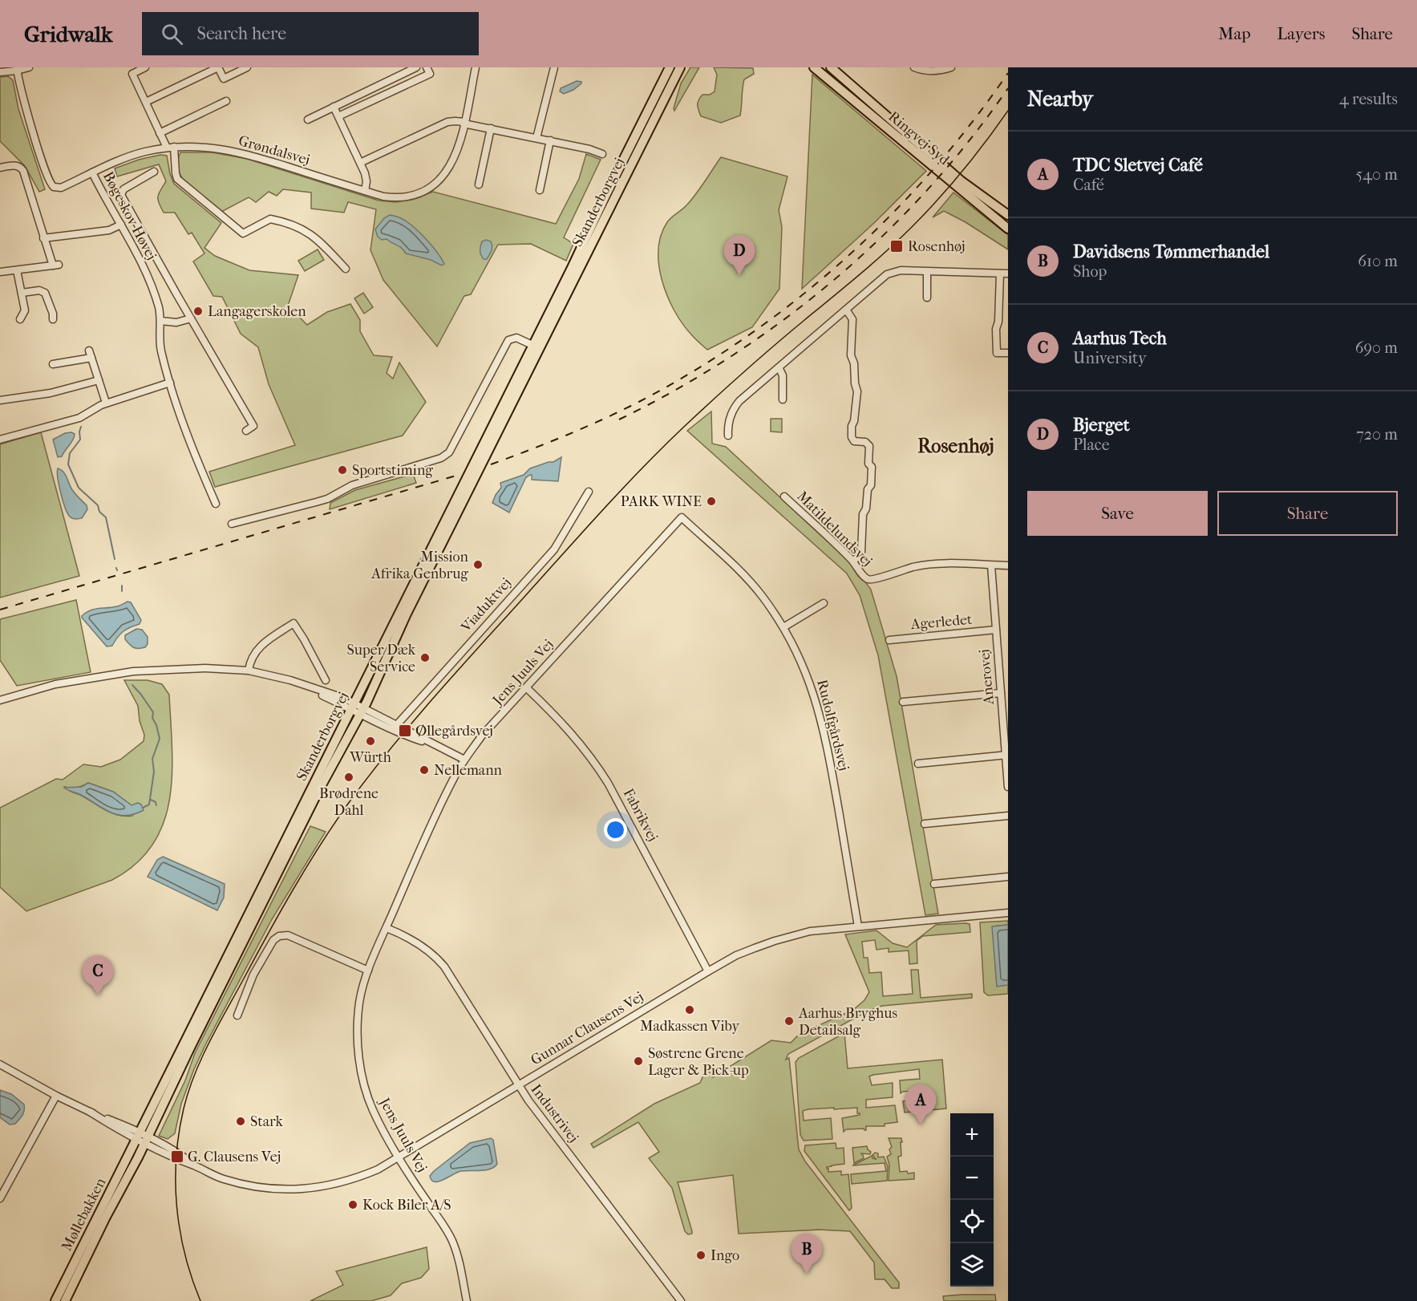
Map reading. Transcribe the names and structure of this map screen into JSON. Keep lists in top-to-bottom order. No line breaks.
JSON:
{"streets":{"main road":["Ringvej Syd","Skanderborgvej","Møllebakken"],"street":["Grøndalsvej","Bøgeskov Høvej","Matildelundsvej","Viaduktvej","Agerledet","Jens Juuls Vej","Anerovej","Rudolfgårdsvej","Fabrikvej","Gunnar Clausens Vej","Industrivej"]},"crossings":[["Grøndalsvej","Bøgeskov Høvej"],["Skanderborgvej","Gunnar Clausens Vej"],["Skanderborgvej","Møllebakken"],["Matildelundsvej","Anerovej"],["Agerledet","Anerovej"],["Jens Juuls Vej","Rudolfgårdsvej"],["Jens Juuls Vej","Fabrikvej"],["Jens Juuls Vej","Gunnar Clausens Vej"],["Jens Juuls Vej","Industrivej"],["Rudolfgårdsvej","Gunnar Clausens Vej"],["Fabrikvej","Gunnar Clausens Vej"],["Gunnar Clausens Vej","Industrivej"],["Gunnar Clausens Vej","Møllebakken"]],"districts":["Rosenhøj"],"places":{"transit":["Rosenhøj","Øllegårdsvej","G. Clausens Vej"],"other":["Langagerskolen","Sportstiming","PARK WINE","Mission Afrika Genbrug","Super Dæk Service","Würth","Nellemann","Brødrene Dahl","Madkassen Viby","Aarhus Bryghus Detailsalg","Søstrene Grene Lager & Pick-up","Stark","Kock Biler A/S","Ingo"]},"page":{"header":"Gridwalk","search":"Search here","nav":["Map","Layers","Share"],"heading":["Nearby","4 results"],"list":[{"mark":"A","name":"TDC Sletvej Café","note":"Café","value":"540 m"},{"mark":"B","name":"Davidsens Tømmerhandel","note":"Shop","value":"610 m"},{"mark":"C","name":"Aarhus Tech","note":"University","value":"690 m"},{"mark":"D","name":"Bjerget","note":"Place","value":"720 m"}],"pins":["D","C","A","B"],"buttons":["Save","Share"],"map_buttons":["+","−"]}}
